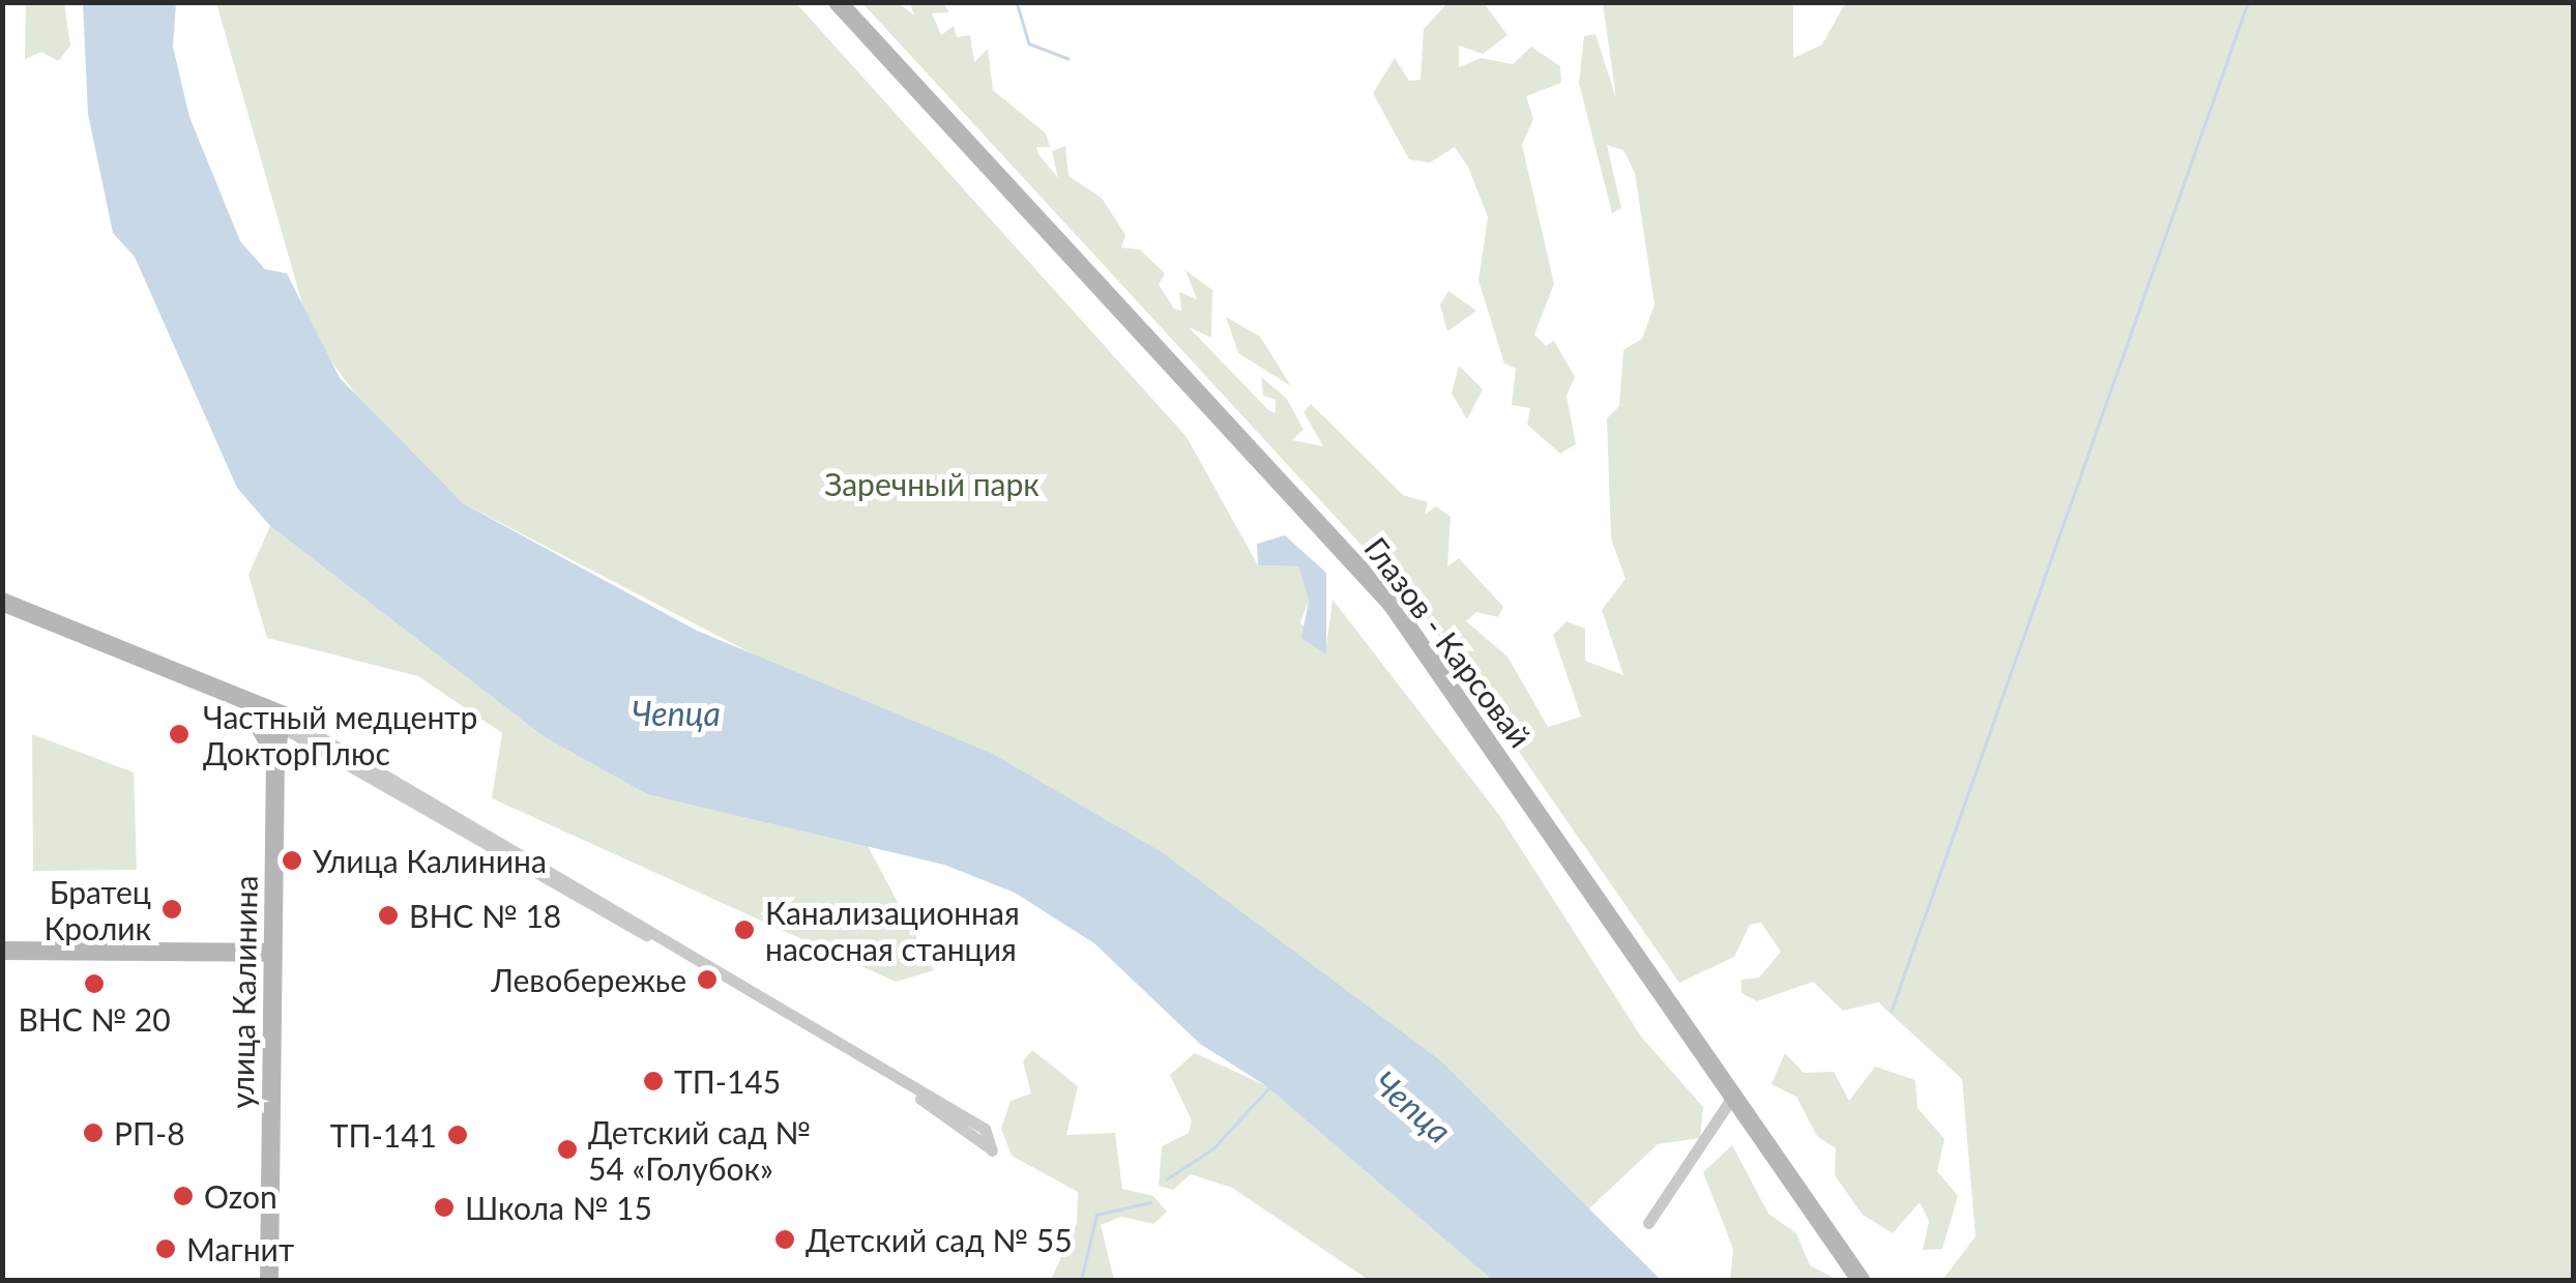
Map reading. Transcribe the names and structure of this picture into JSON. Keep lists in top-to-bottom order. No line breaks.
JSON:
{"streets":{"main road":["Глазов - Карсовай","улица Калинина"]},"water":["Чепца"],"parks":["Заречный парк"],"places":["Частный медцентр ДокторПлюс","Улица Калинина","Братец Кролик","ВНС № 18","Канализационная насосная станция","Левобережье","ВНС № 20","ТП-145","РП-8","ТП-141","Детский сад № 54 «Голубок»","Ozon","Школа № 15","Детский сад № 55","Магнит"]}
